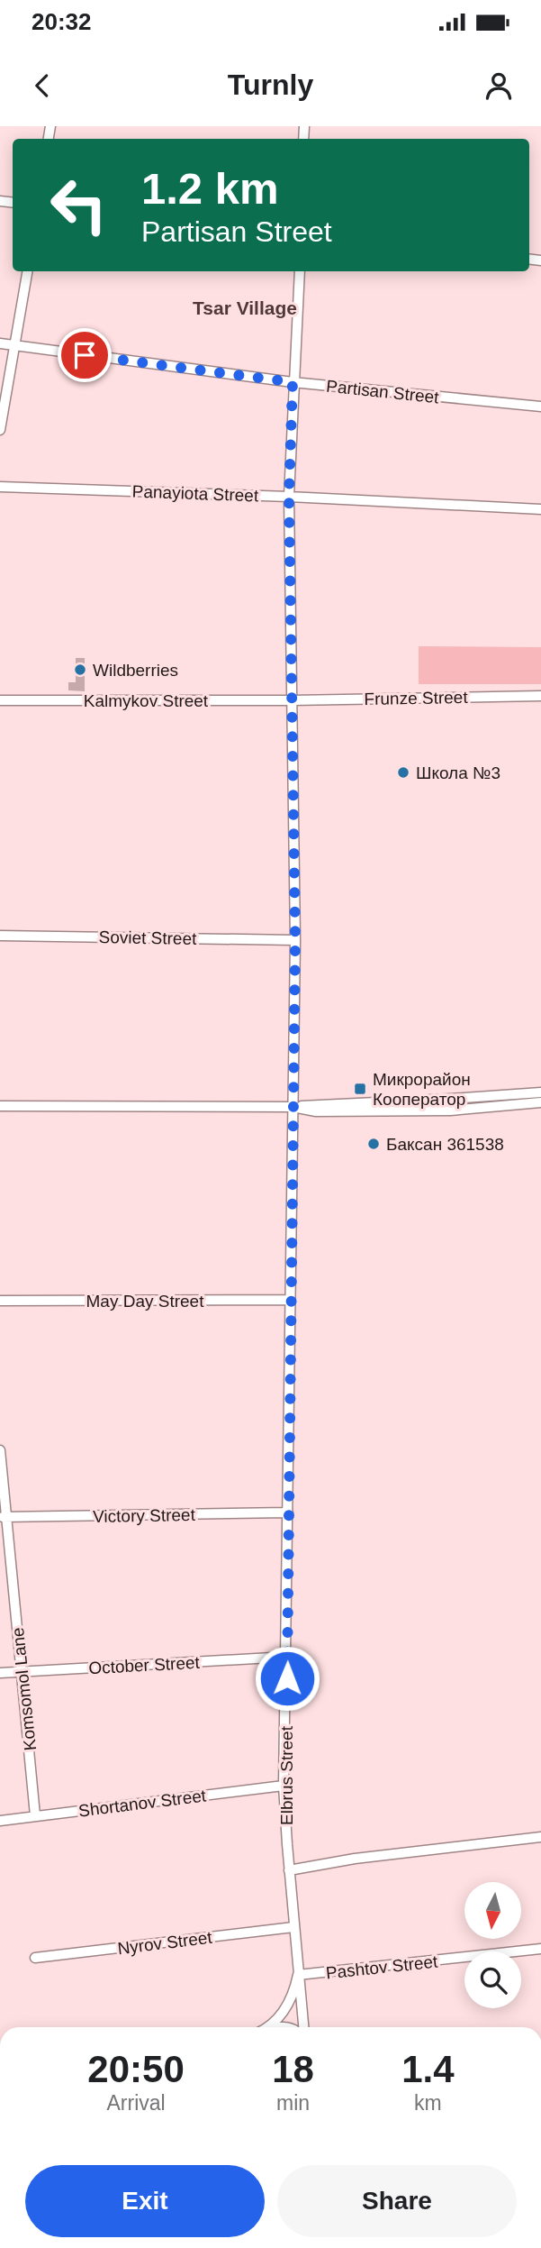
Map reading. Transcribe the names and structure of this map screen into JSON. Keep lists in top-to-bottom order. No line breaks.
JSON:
{"streets":{"street":["Partisan Street","Panayiota Street","Frunze Street","Kalmykov Street","Soviet Street","May Day Street","Victory Street","October Street","Komsomol Lane","Elbrus Street","Shortanov Street","Nyrov Street","Pashtov Street"]},"crossings":[["Partisan Street","Elbrus Street"],["Panayiota Street","Elbrus Street"],["Frunze Street","Kalmykov Street"],["Frunze Street","Elbrus Street"],["Kalmykov Street","Elbrus Street"],["Soviet Street","Elbrus Street"],["May Day Street","Elbrus Street"],["Victory Street","Komsomol Lane"],["Victory Street","Elbrus Street"],["October Street","Komsomol Lane"],["October Street","Elbrus Street"],["Komsomol Lane","Shortanov Street"],["Elbrus Street","Shortanov Street"],["Elbrus Street","Nyrov Street"],["Elbrus Street","Pashtov Street"]],"districts":["Tsar Village"],"places":{"other":["Wildberries","Школа №3","Баксан 361538"],"transit":["Микрорайон Кооператор"]},"north":"bottom","page":{"status":"20:32","header":"Turnly","turn":["1.2 km","Partisan Street"],"eta":["20:50","Arrival","18","min","1.4","km"],"buttons":["Exit","Share"]}}
